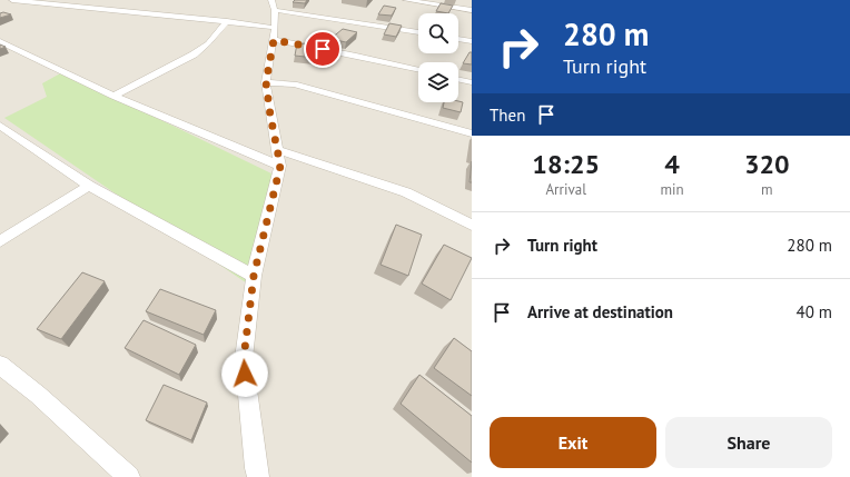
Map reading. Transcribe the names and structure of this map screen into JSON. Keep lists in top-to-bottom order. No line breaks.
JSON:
{"page":{"turn":["280 m","Turn right"],"then":"Then","eta":["18:25","Arrival","4","min","320","m"],"list":[{"name":"Turn right","value":"280 m"},{"name":"Arrive at destination","value":"40 m"}],"buttons":["Exit","Share"]}}
